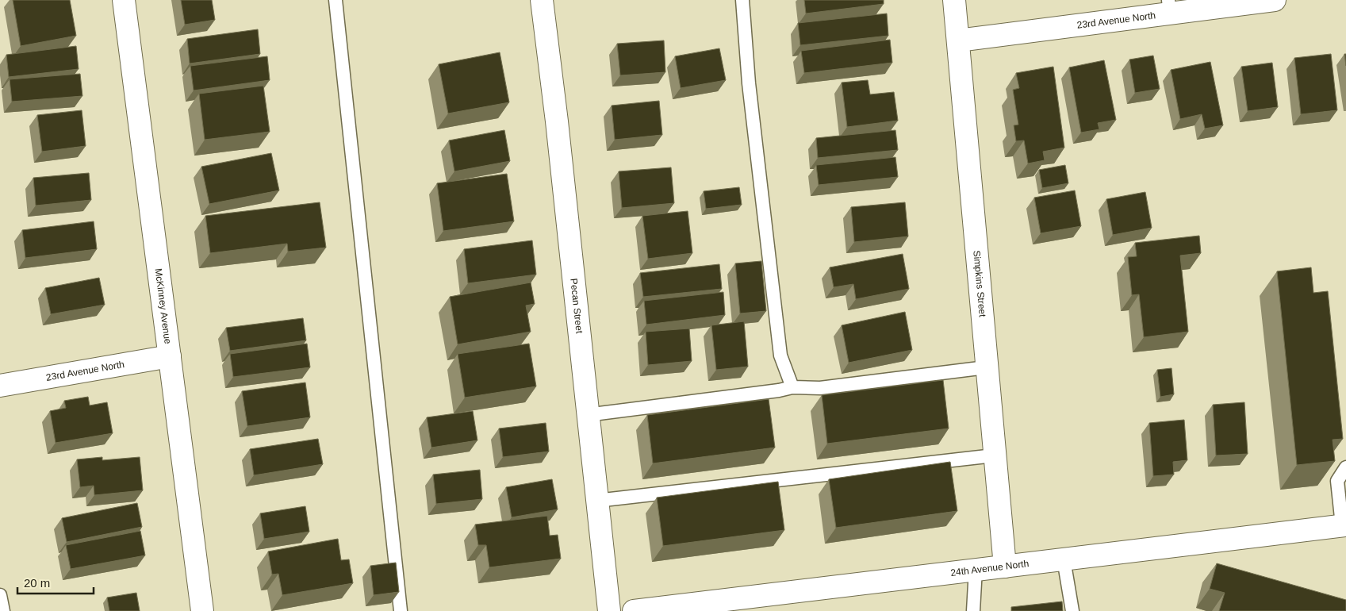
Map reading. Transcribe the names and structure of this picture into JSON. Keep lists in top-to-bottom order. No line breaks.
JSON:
{"streets":{"street":["23rd Avenue North","Simpkins Street","McKinney Avenue","Pecan Street","24th Avenue North"]},"crossings":[["23rd Avenue North","Simpkins Street"],["23rd Avenue North","McKinney Avenue"],["Simpkins Street","24th Avenue North"]],"scale_bar":"20 m"}
